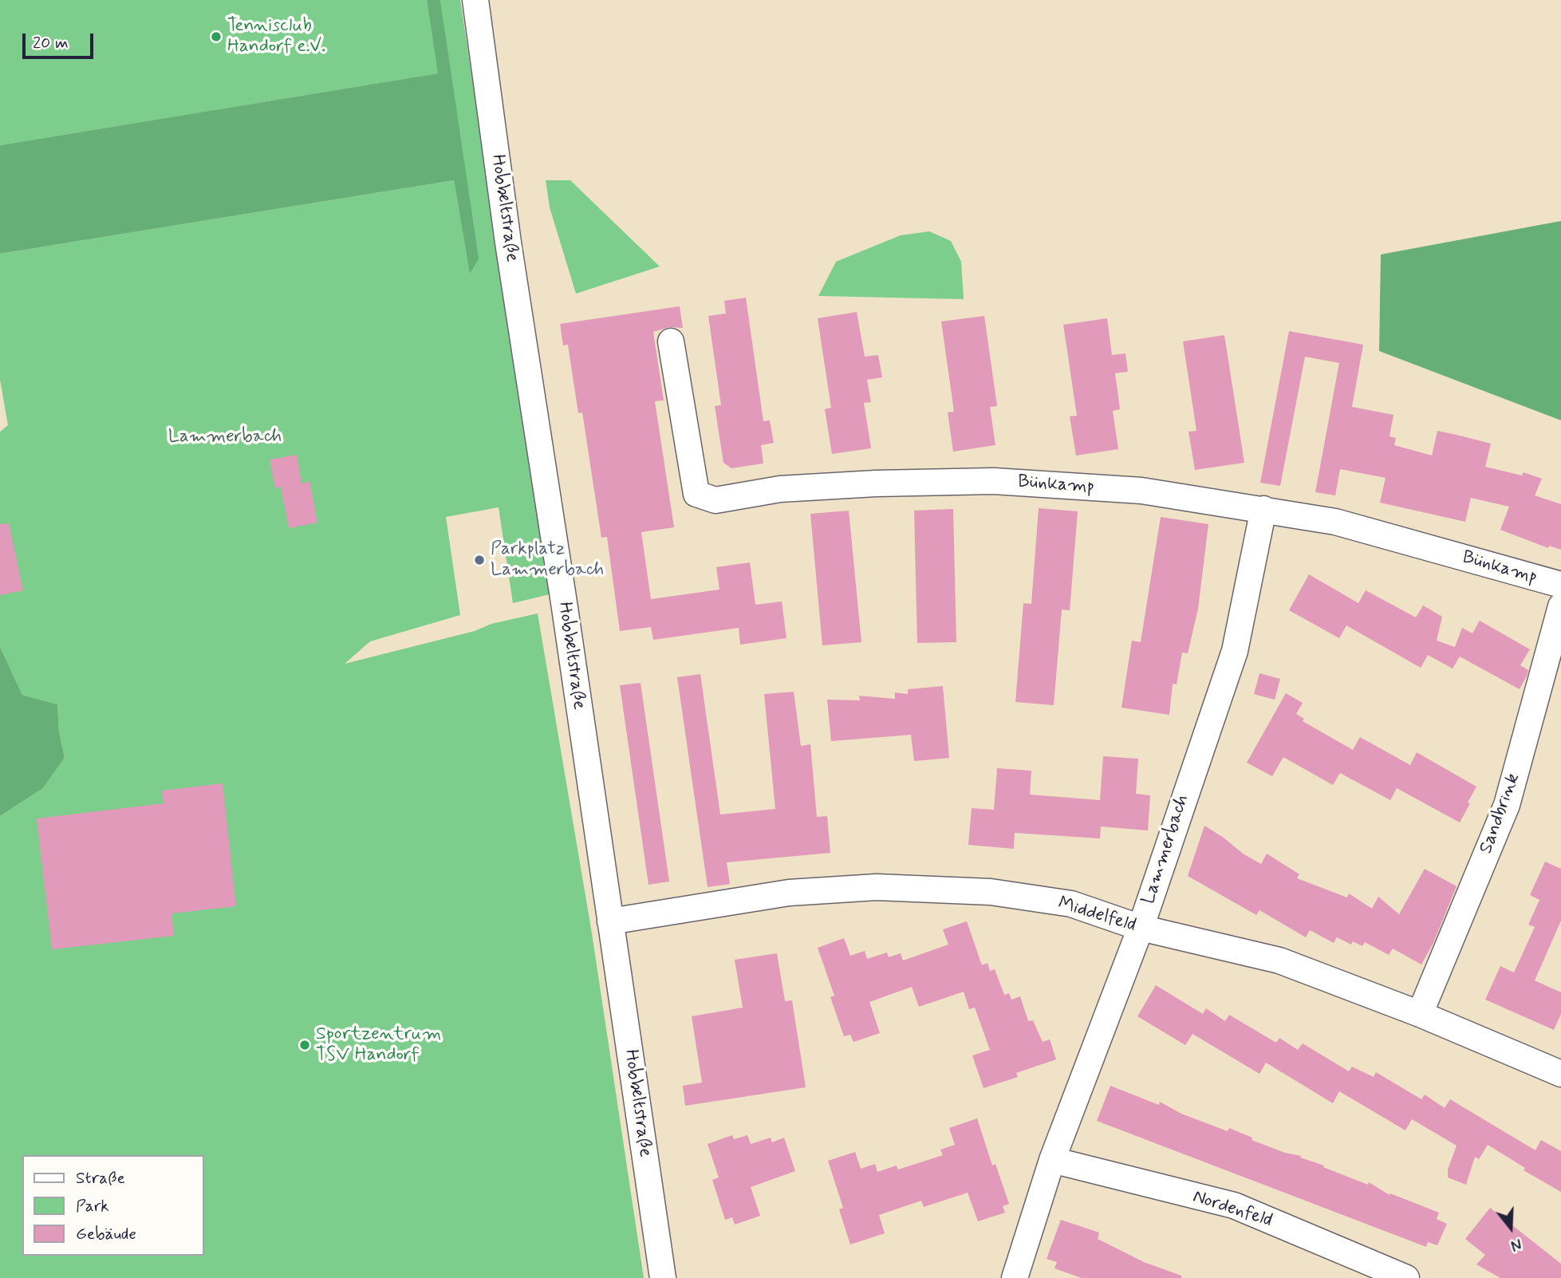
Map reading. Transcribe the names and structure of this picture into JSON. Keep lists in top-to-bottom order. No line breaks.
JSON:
{"streets":{"street":["Hobbeltstraße","Bünkamp","Sandbrink","Lammerbach","Middelfeld","Nordenfeld"]},"crossings":[["Hobbeltstraße","Middelfeld"],["Bünkamp","Lammerbach"],["Sandbrink","Middelfeld"],["Lammerbach","Middelfeld"],["Lammerbach","Nordenfeld"]],"parks":["Lammerbach"],"places":["Tennisclub Handorf e.V.","Parkplatz Lammerbach","Sportzentrum TSV Handorf"],"legend":["Straße","Park","Gebäude"],"scale_bar":"20 m","north":"bottom"}
